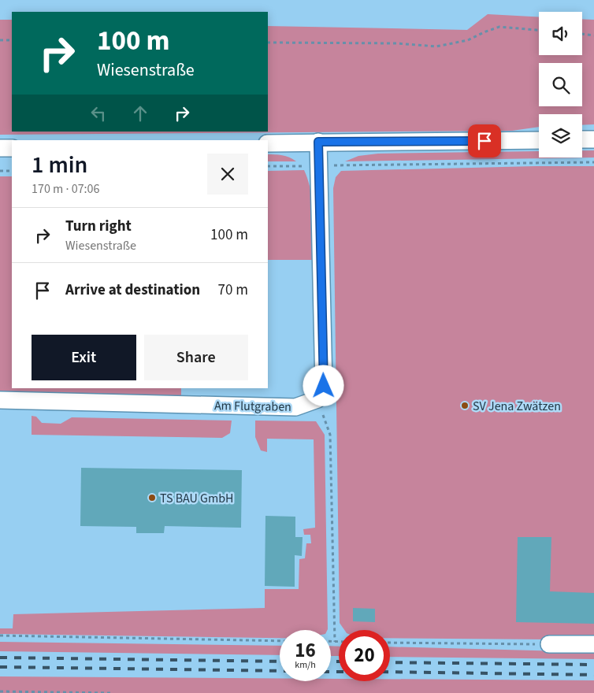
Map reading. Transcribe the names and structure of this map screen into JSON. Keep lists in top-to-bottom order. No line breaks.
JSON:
{"streets":{"lane":["Am Flutgraben"]},"places":["SV Jena Zwätzen","TS BAU GmbH"],"page":{"turn":["100 m","Wiesenstraße"],"heading":["1 min","170 m · 07:06"],"list":[{"name":"Turn right","note":"Wiesenstraße","value":"100 m"},{"name":"Arrive at destination","value":"70 m"}],"buttons":["Exit","Share"],"speed":"16 km/h","limit":"20"}}
